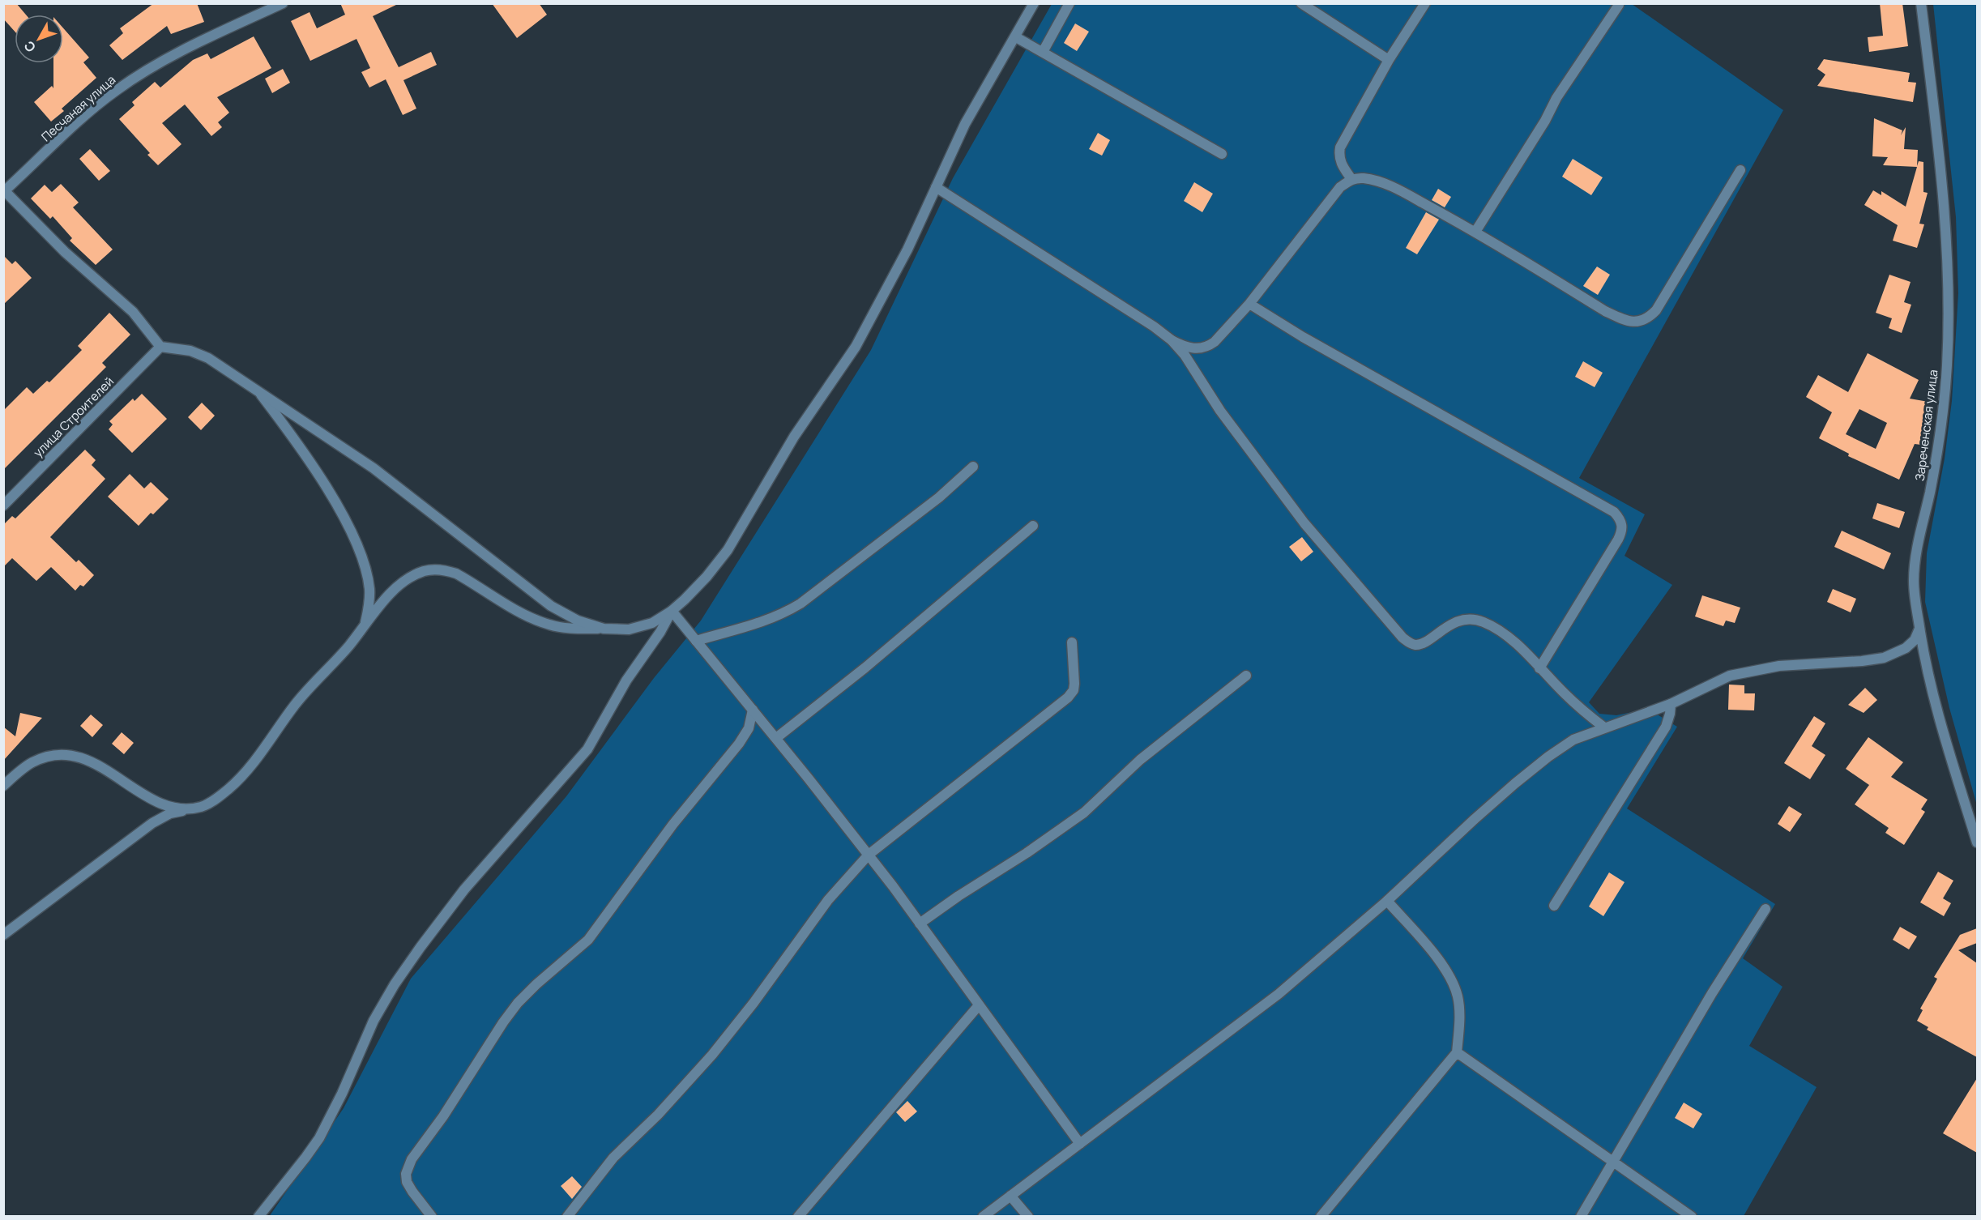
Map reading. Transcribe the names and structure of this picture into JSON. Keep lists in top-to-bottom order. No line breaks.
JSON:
{"streets":{"street":["Песчаная улица","улица Строителей","Зареченская улица"]},"north":"bottom left"}
